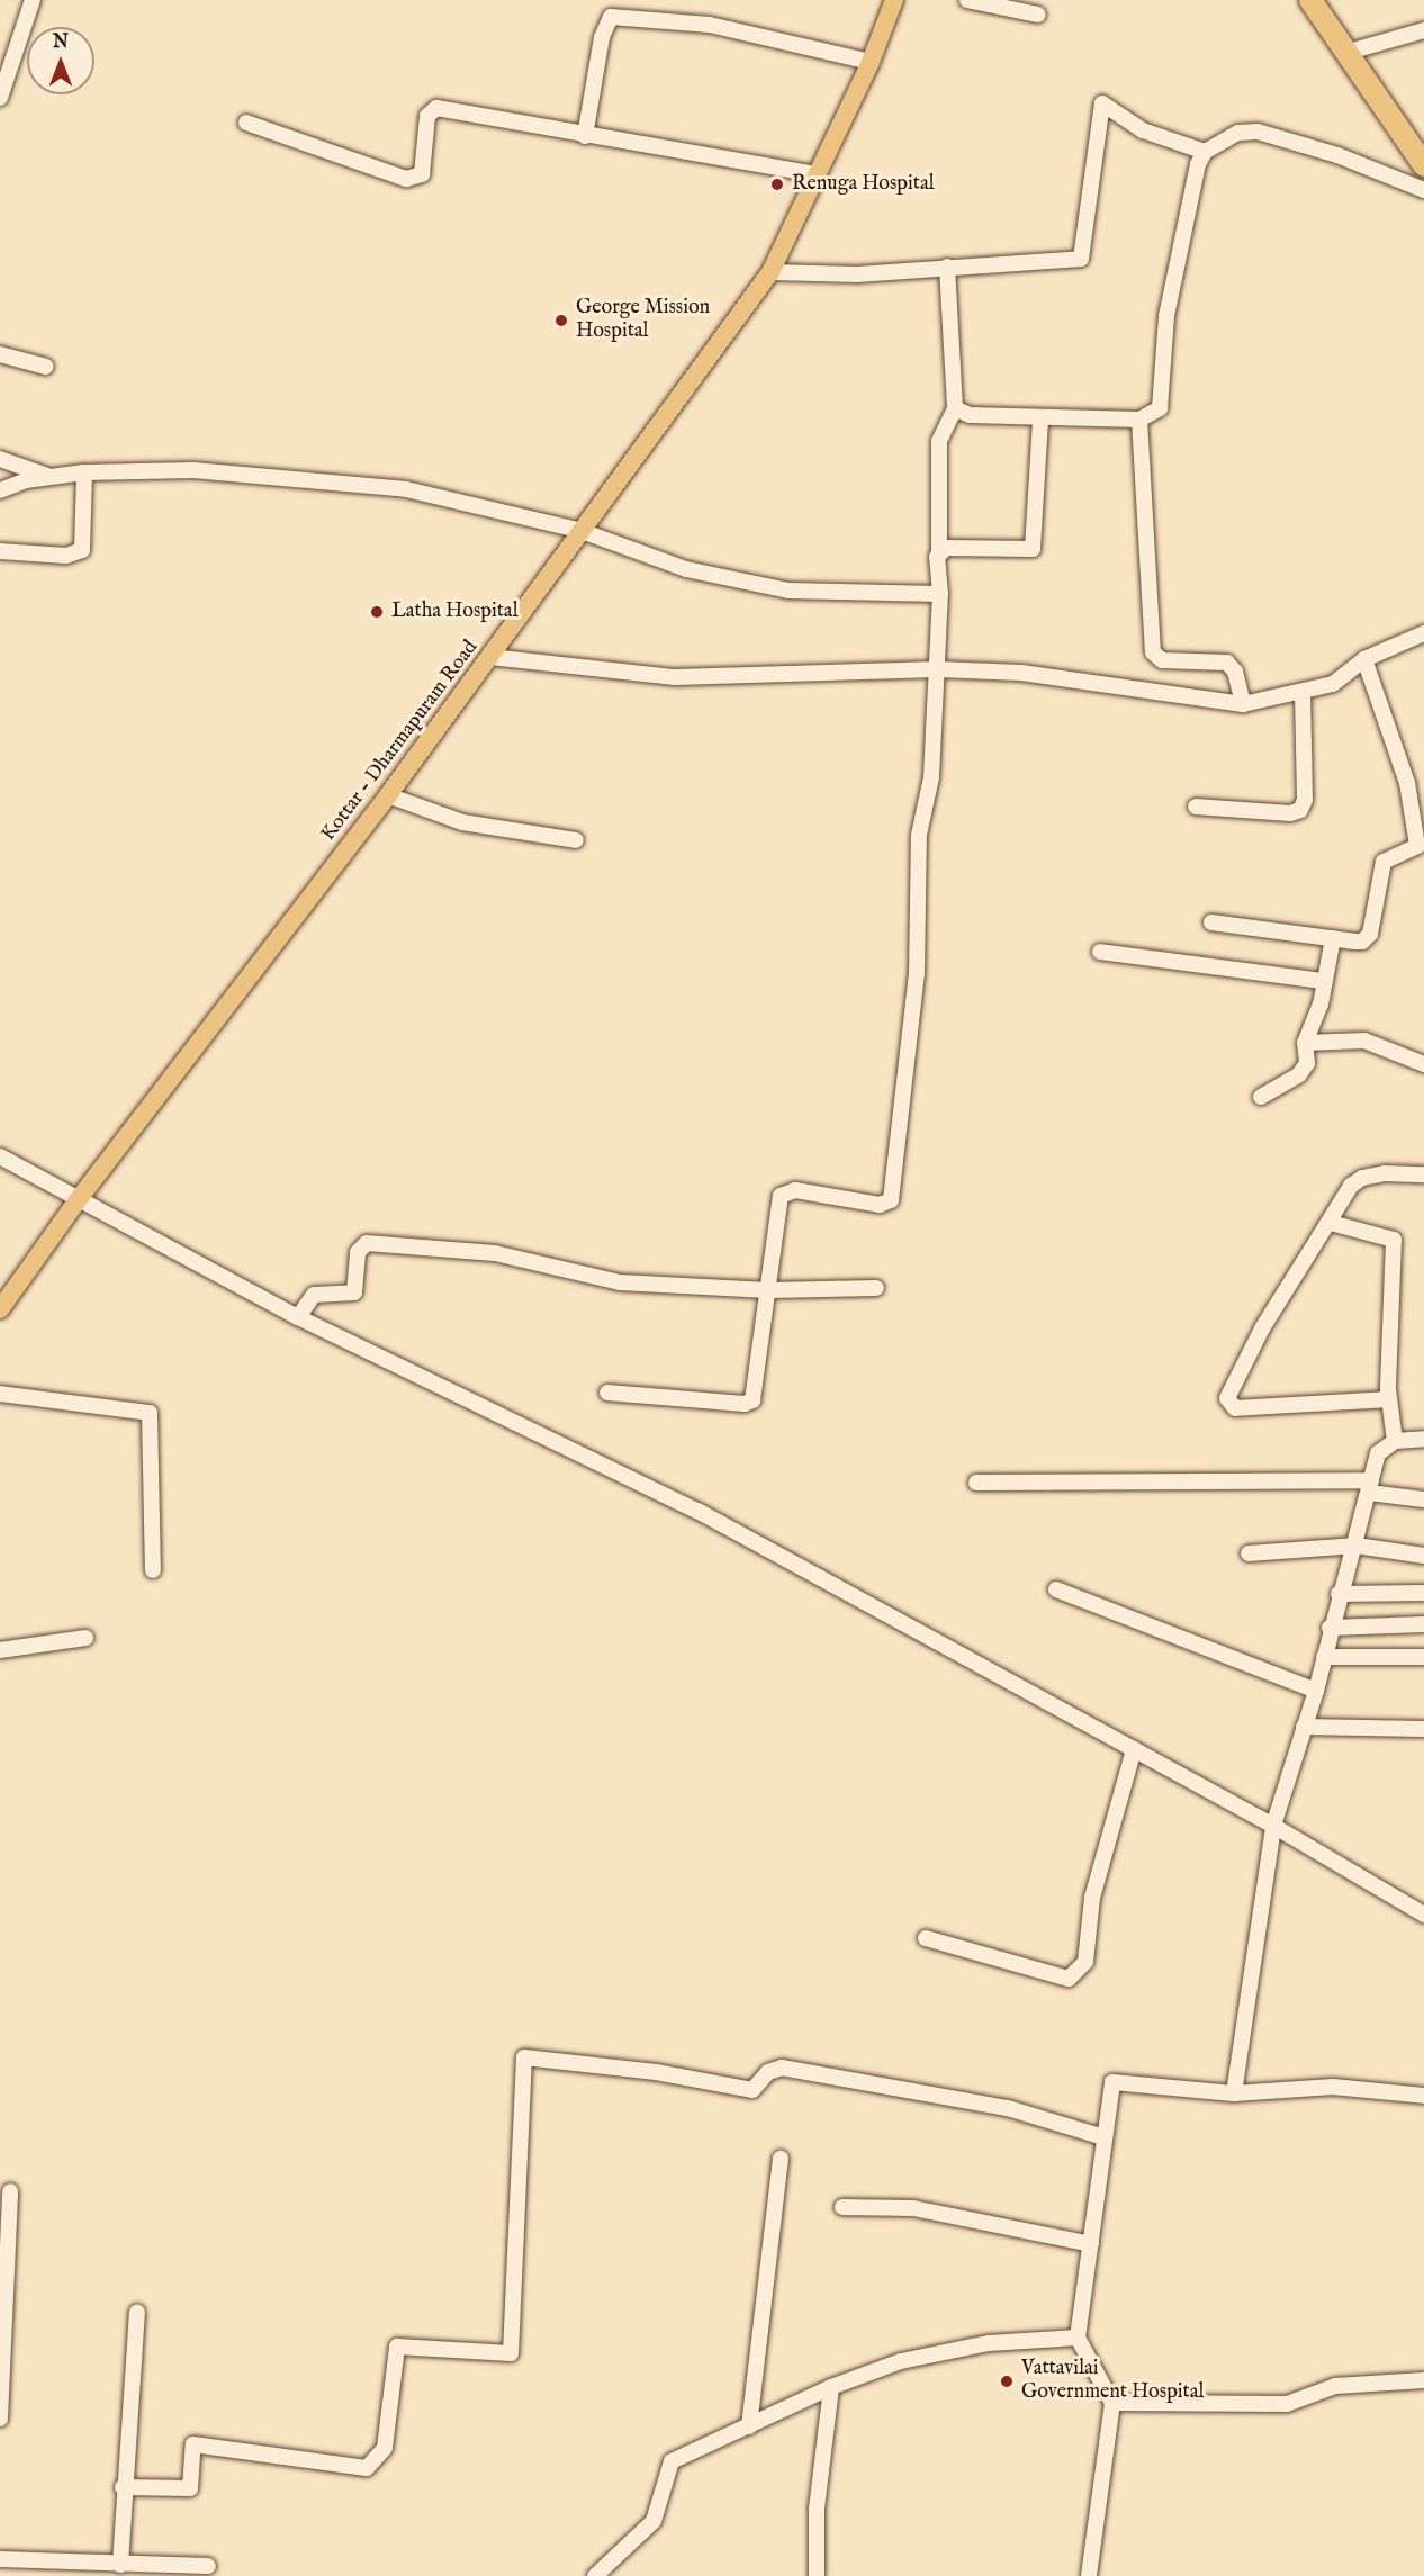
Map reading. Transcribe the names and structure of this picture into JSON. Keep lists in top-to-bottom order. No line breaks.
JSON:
{"streets":{"main road":["Kottar - Dharmapuram Road"]},"places":["Renuga Hospital","George Mission Hospital","Latha Hospital","Vattavilai Government Hospital"],"north":"top"}
